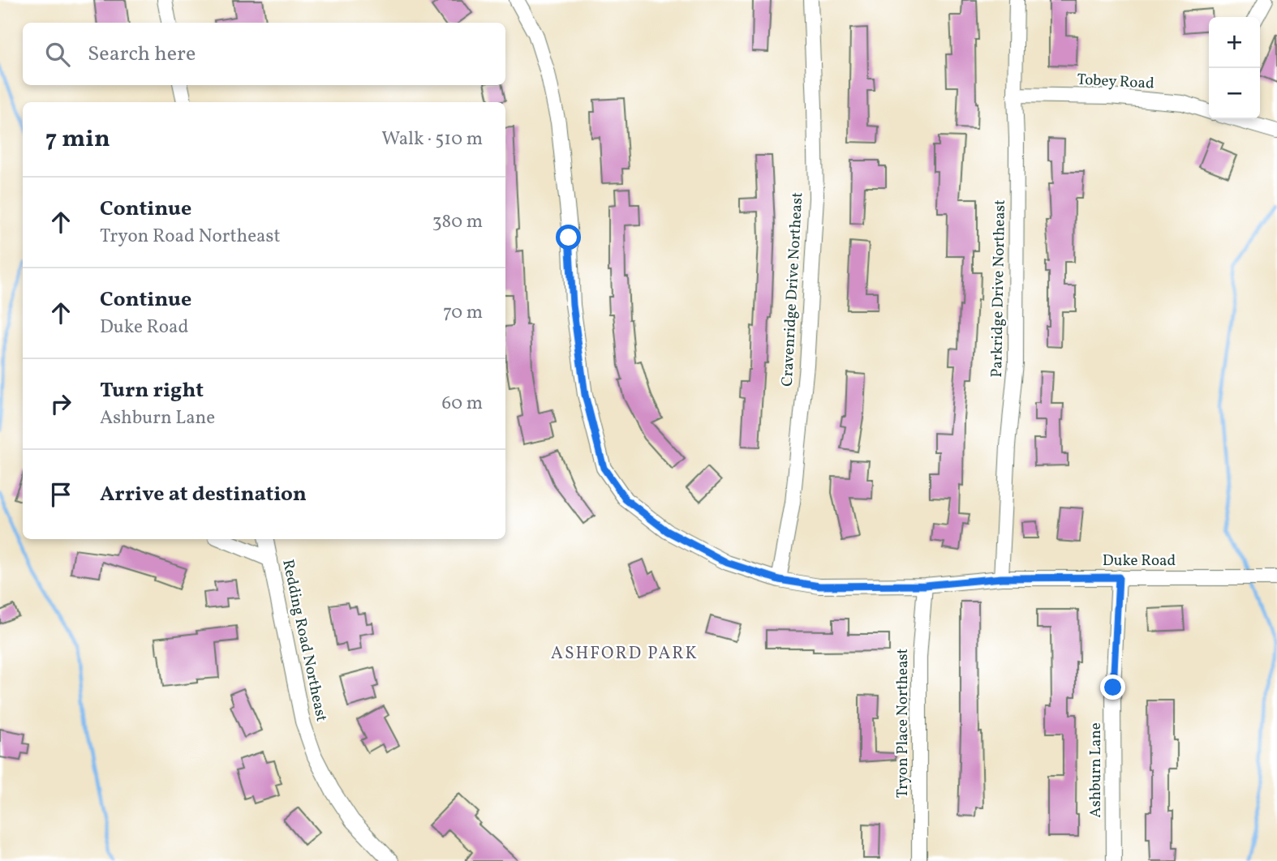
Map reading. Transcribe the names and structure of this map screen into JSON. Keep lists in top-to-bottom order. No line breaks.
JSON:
{"streets":{"street":["Tobey Road","Parkridge Drive Northeast","Cravenridge Drive Northeast","Duke Road","Redding Road Northeast","Tryon Place Northeast","Ashburn Lane"]},"crossings":[["Tobey Road","Parkridge Drive Northeast"],["Parkridge Drive Northeast","Duke Road"],["Cravenridge Drive Northeast","Duke Road"],["Duke Road","Tryon Place Northeast"],["Duke Road","Ashburn Lane"]],"districts":["ASHFORD PARK"],"page":{"map_buttons":["+","−"],"search":"Search here","heading":["7 min","Walk · 510 m"],"list":[["Continue","Tryon Road Northeast","380 m"],["Continue","Duke Road","70 m"],["Turn right","Ashburn Lane","60 m"],"Arrive at destination"]}}
